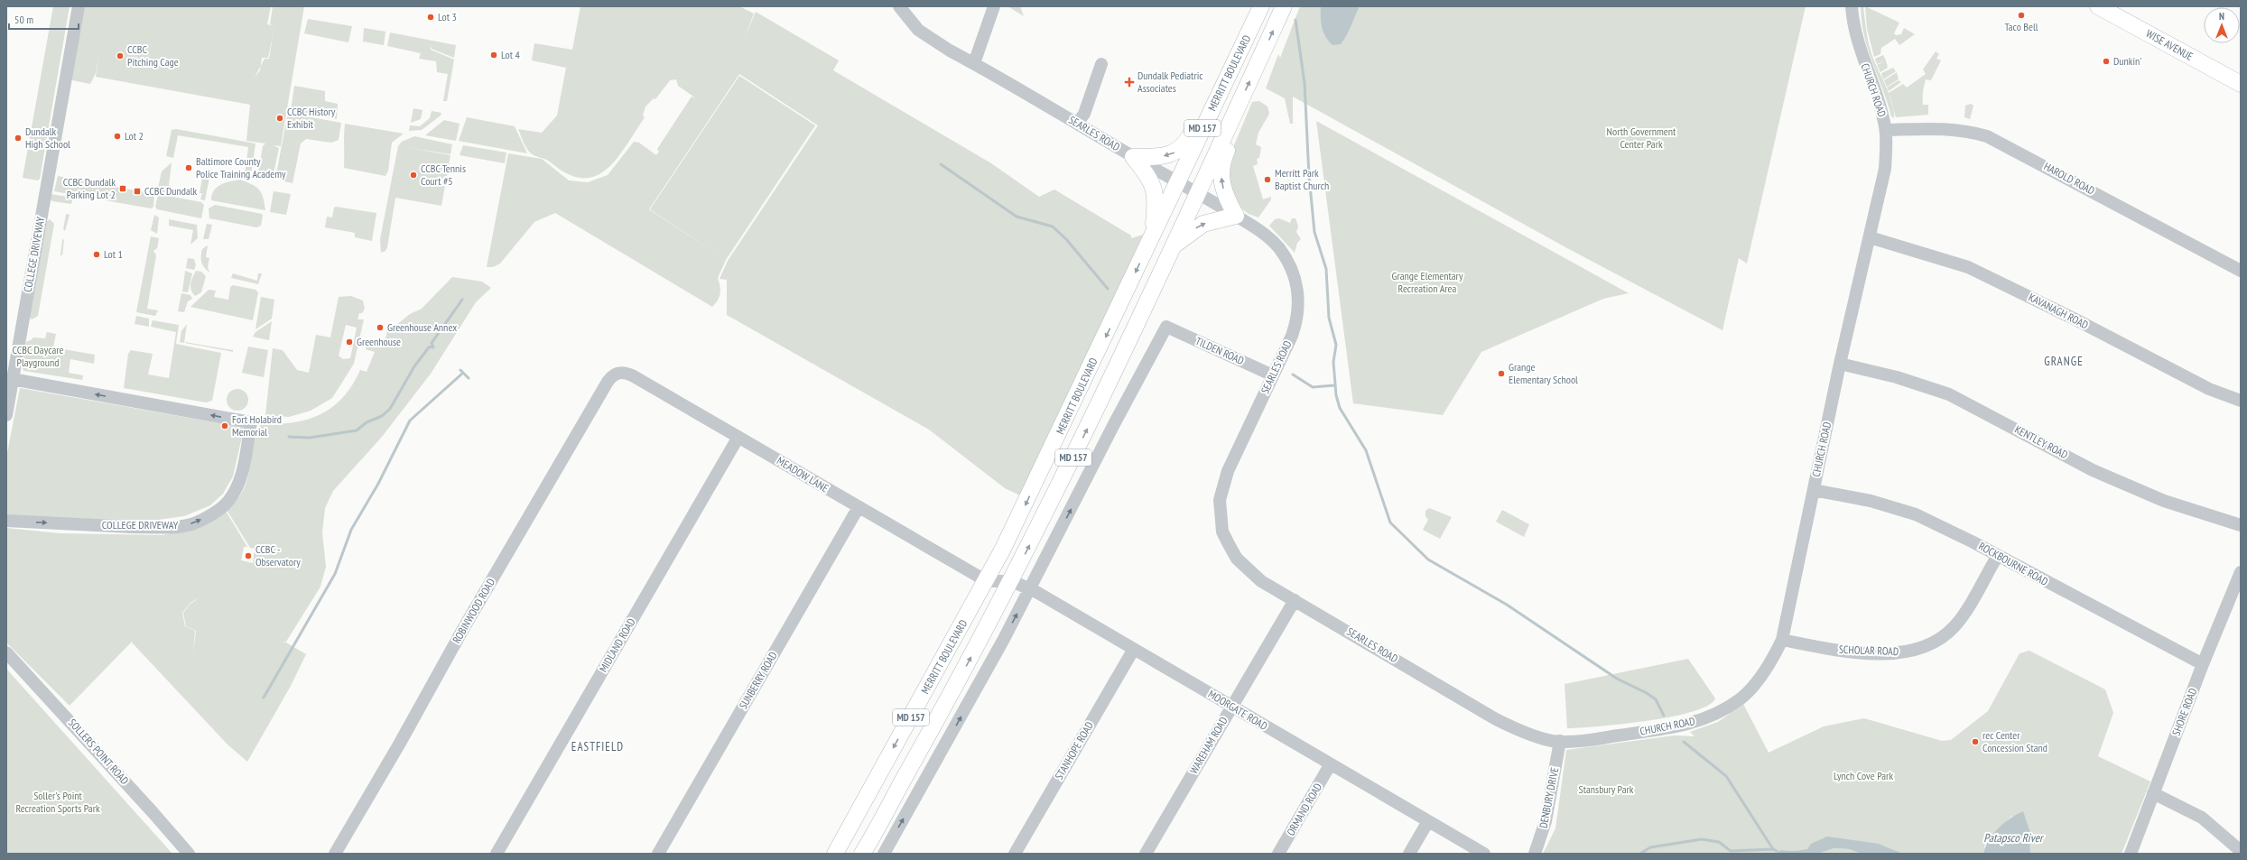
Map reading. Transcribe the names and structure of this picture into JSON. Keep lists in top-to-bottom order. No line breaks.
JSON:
{"streets":{"main road":["WISE AVENUE","MERRITT BOULEVARD","MD 157"],"street":["CHURCH ROAD","SEARLES ROAD","HAROLD ROAD","COLLEGE DRIVEWAY","KAVANAGH ROAD","TILDEN ROAD","KENTLEY ROAD","MEADOW LANE","ROCKBOURNE ROAD","ROBINWOOD ROAD","MIDLAND ROAD","SCHOLAR ROAD","SUNBERRY ROAD","MOORGATE ROAD","SHORE ROAD","WAREHAM ROAD","STANHOPE ROAD","SOLLERS POINT ROAD","DENBURY DRIVE","ORMAND ROAD"]},"crossings":[["MERRITT BOULEVARD","SEARLES ROAD"],["MERRITT BOULEVARD","MEADOW LANE"],["MERRITT BOULEVARD","MOORGATE ROAD"],["CHURCH ROAD","SEARLES ROAD"],["CHURCH ROAD","HAROLD ROAD"],["CHURCH ROAD","KAVANAGH ROAD"],["CHURCH ROAD","KENTLEY ROAD"],["CHURCH ROAD","ROCKBOURNE ROAD"],["CHURCH ROAD","SCHOLAR ROAD"],["CHURCH ROAD","DENBURY DRIVE"],["SEARLES ROAD","TILDEN ROAD"],["SEARLES ROAD","WAREHAM ROAD"],["SEARLES ROAD","DENBURY DRIVE"],["TILDEN ROAD","MOORGATE ROAD"],["MEADOW LANE","ROBINWOOD ROAD"],["MEADOW LANE","MIDLAND ROAD"],["MEADOW LANE","SUNBERRY ROAD"],["MEADOW LANE","MOORGATE ROAD"],["ROCKBOURNE ROAD","SCHOLAR ROAD"],["ROCKBOURNE ROAD","SHORE ROAD"],["MOORGATE ROAD","WAREHAM ROAD"],["MOORGATE ROAD","STANHOPE ROAD"],["MOORGATE ROAD","ORMAND ROAD"]],"districts":["GRANGE","EASTFIELD"],"water":["Patapsco River"],"parks":["North Government Center Park","Grange Elementary Recreation Area","CCBC Daycare Playground","Lynch Cove Park","Stansbury Park","Soller's Point Recreation Sports Park"],"places":{"other":["Taco Bell","Lot 3","Lot 4","CCBC Pitching Cage","Dunkin'","CCBC History Exhibit","Lot 2","Dundalk High School","Baltimore County Police Training Academy","CCBC Tennis Court #5","Merritt Park Baptist Church","Lot 1","Greenhouse Annex","Greenhouse","Grange Elementary School","Fort Holabird Memorial","CCBC - Observatory","rec Center Concession Stand"],"health":["Dundalk Pediatric Associates"],"transit":["CCBC Dundalk Parking Lot 2","CCBC Dundalk"]},"scale_bar":"50 m","north":"top"}
